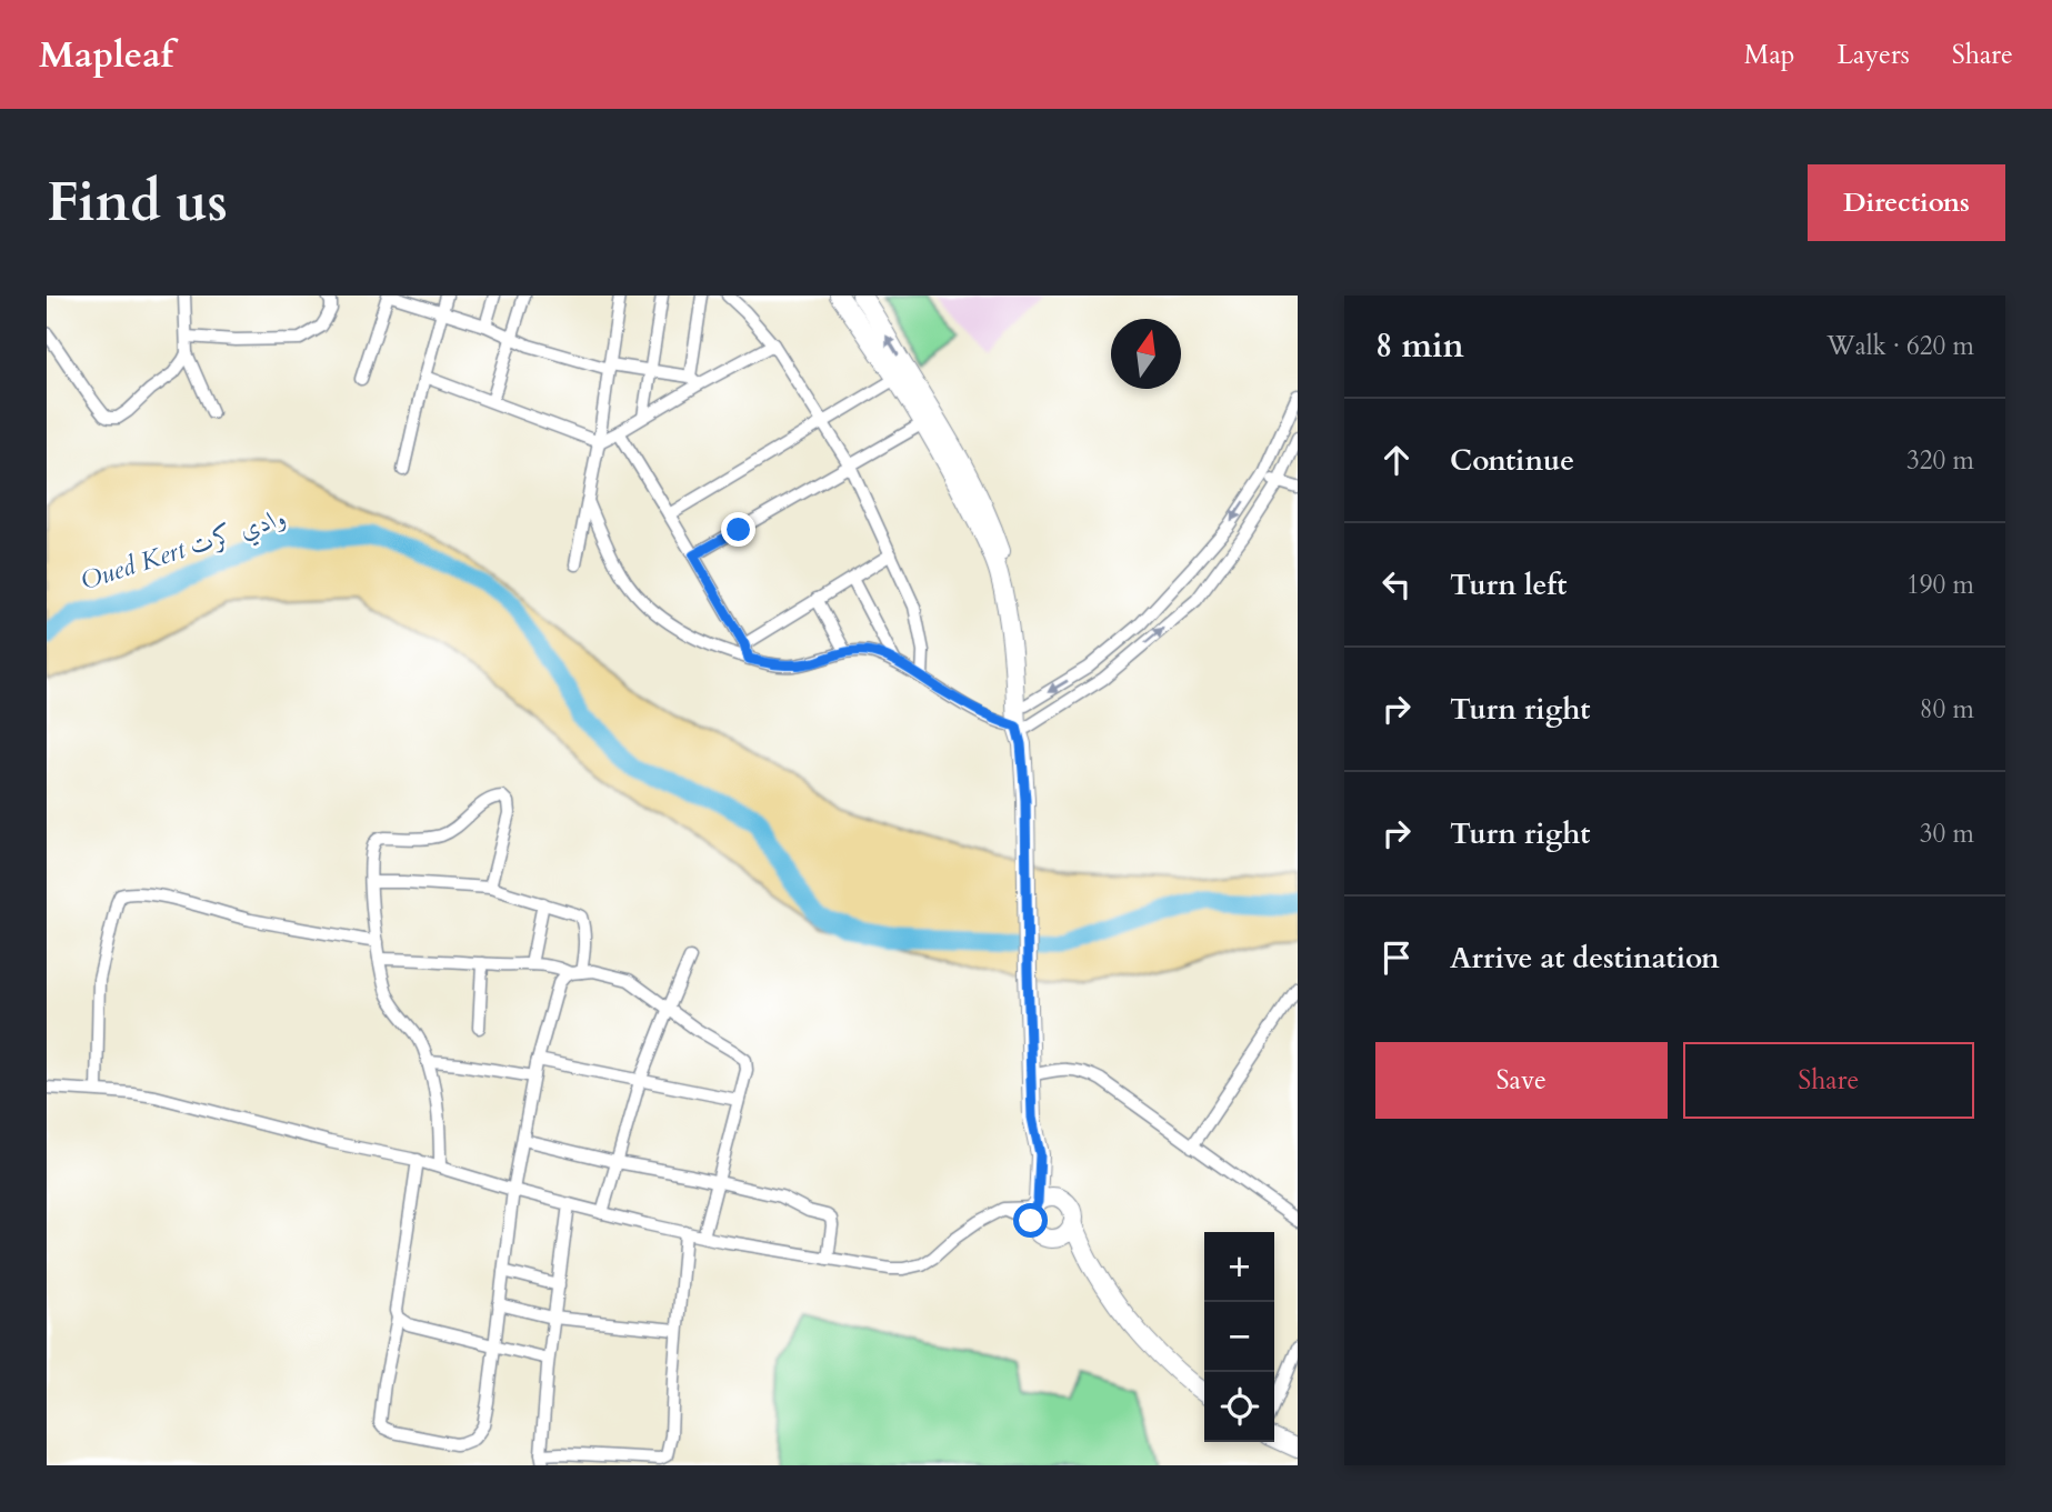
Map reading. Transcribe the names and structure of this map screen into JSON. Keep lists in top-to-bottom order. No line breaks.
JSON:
{"water":["Oued Kert وادي كرت"],"north":"top","page":{"header":"Mapleaf","nav":["Map","Layers","Share"],"buttons":["Directions",["Save","Share"]],"title":"Find us","heading":["8 min","Walk · 620 m"],"list":[["Continue","320 m"],["Turn left","190 m"],["Turn right","80 m"],["Turn right","30 m"],"Arrive at destination"],"map_buttons":["+","−"]}}
